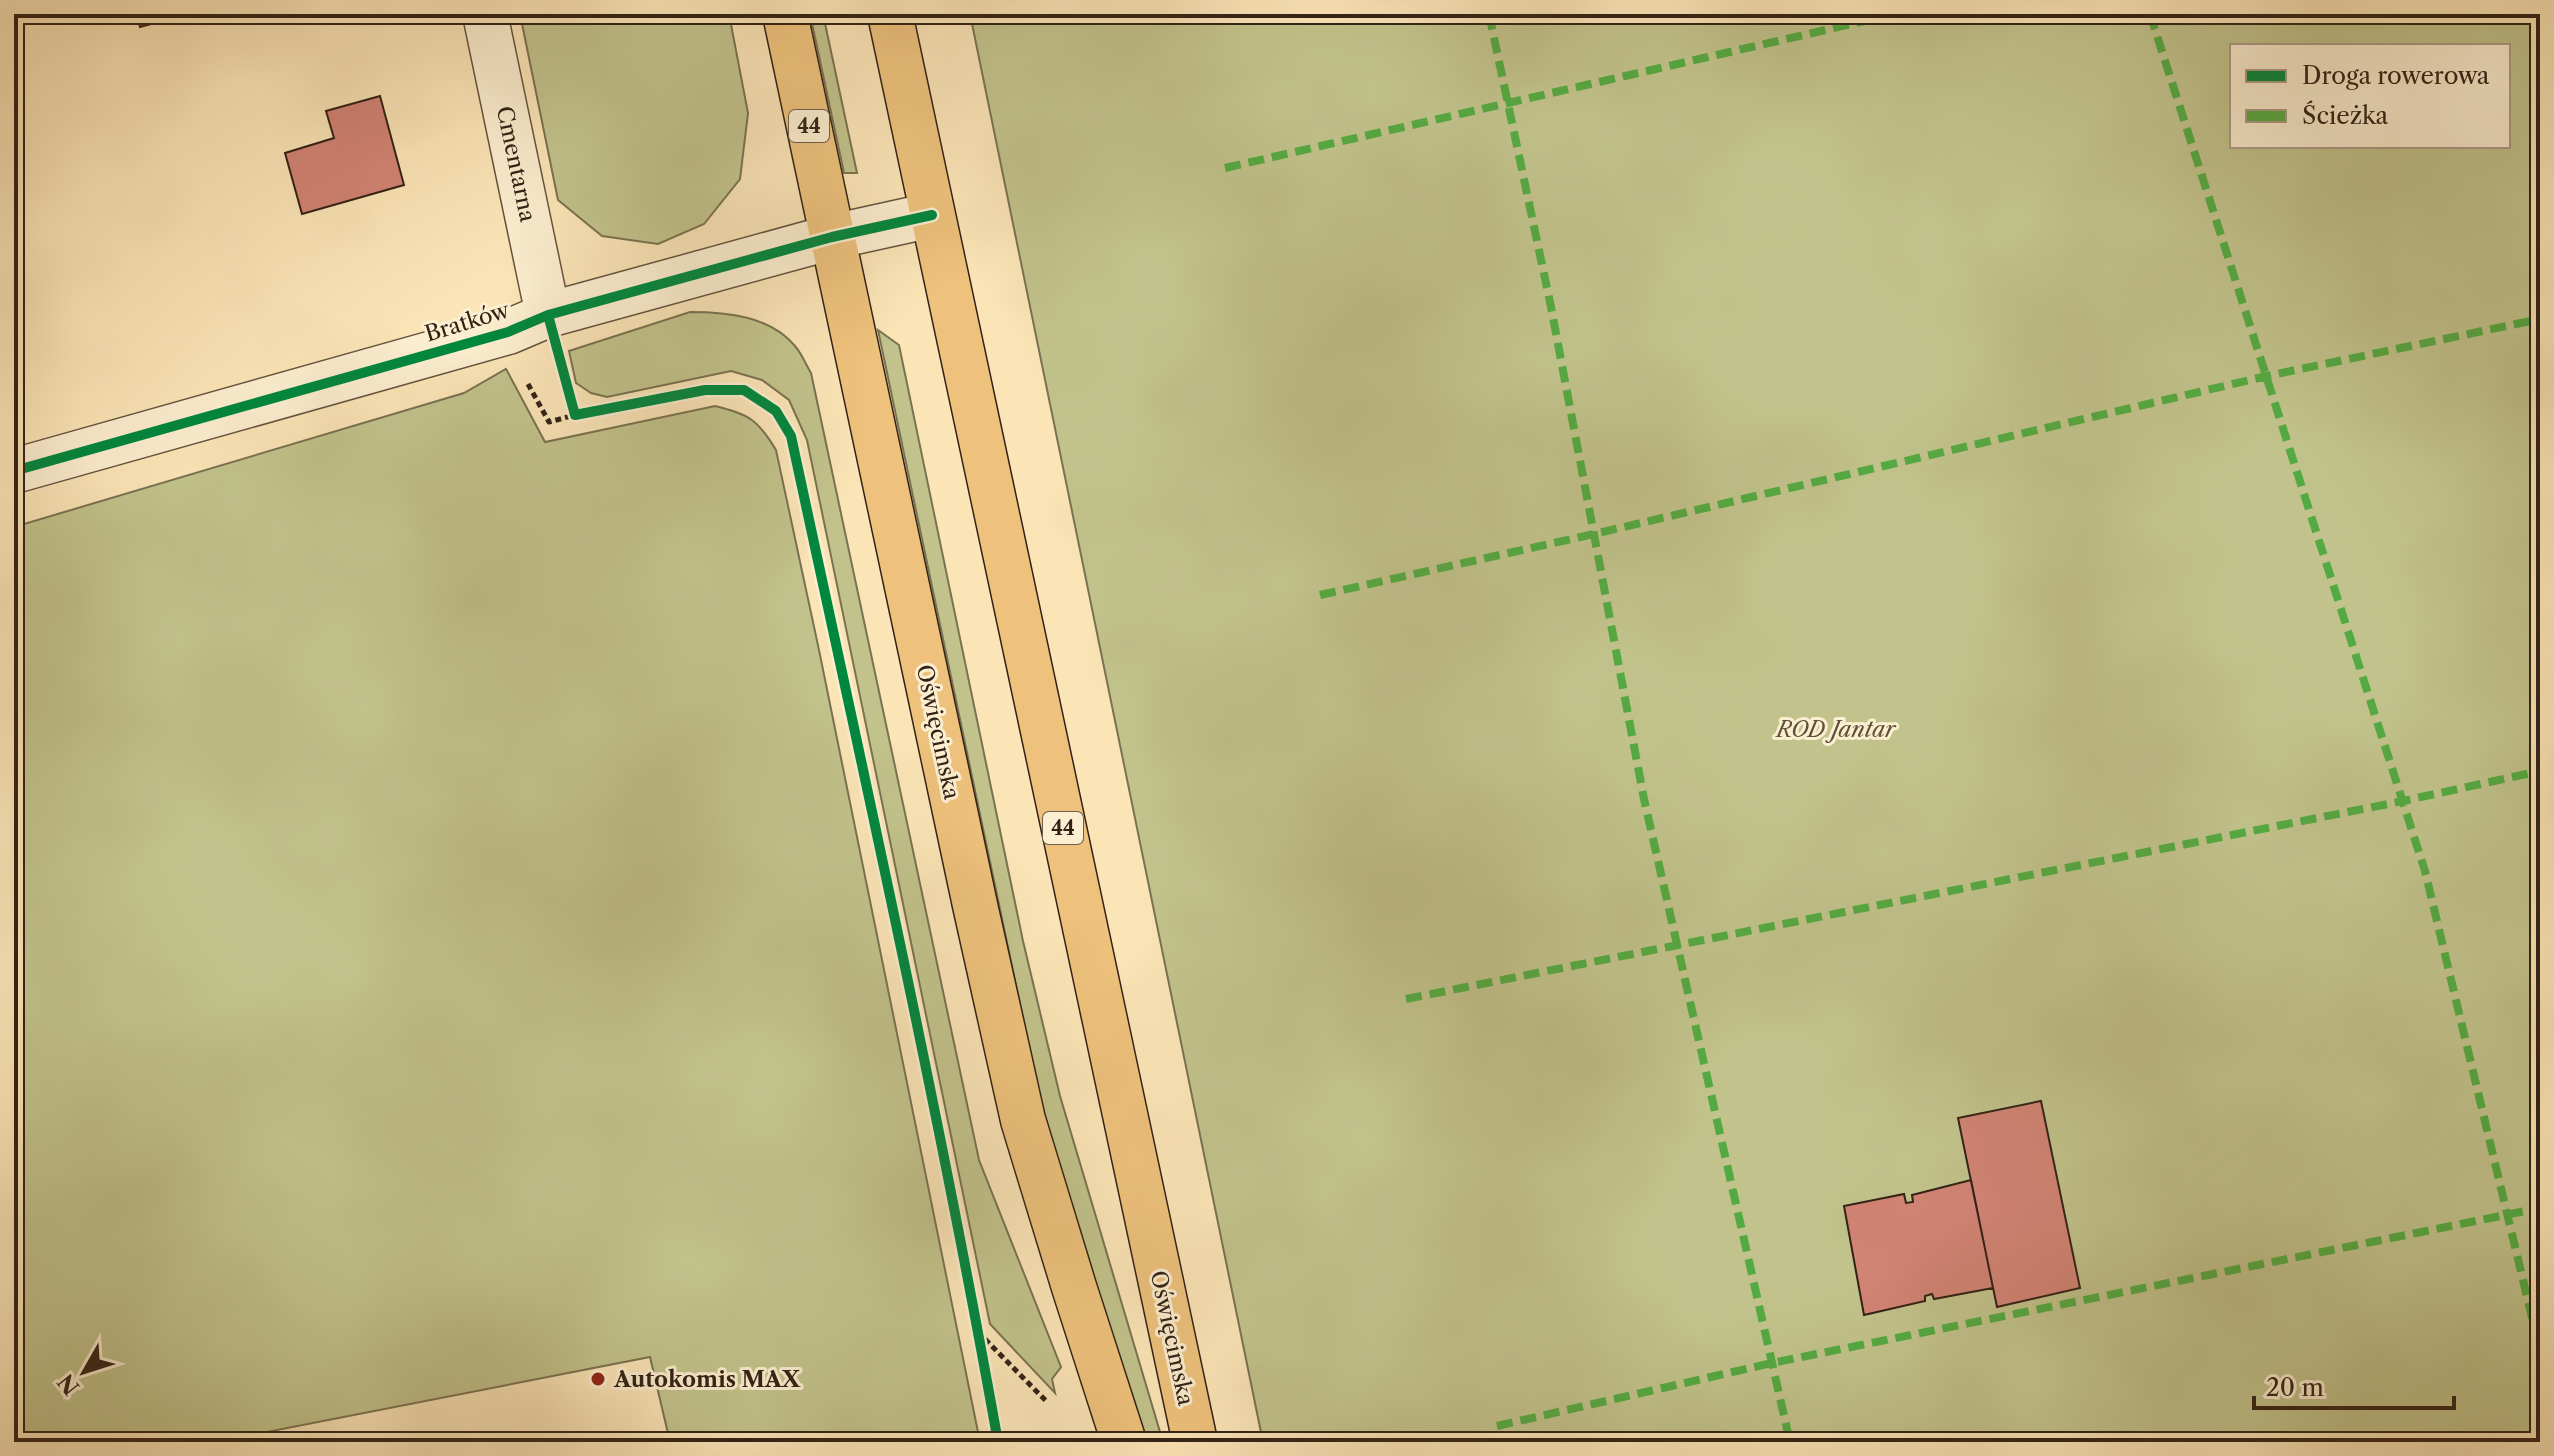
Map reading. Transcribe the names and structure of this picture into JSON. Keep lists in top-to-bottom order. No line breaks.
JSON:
{"streets":{"main road":["44","Oświęcimska"],"street":["Cmentarna","Bratków"]},"crossings":[["Cmentarna","Bratków"],["Bratków","Oświęcimska"]],"parks":["ROD Jantar"],"places":["Autokomis MAX"],"legend":["Droga rowerowa","Ścieżka"],"scale_bar":"20 m","north":"bottom left"}
